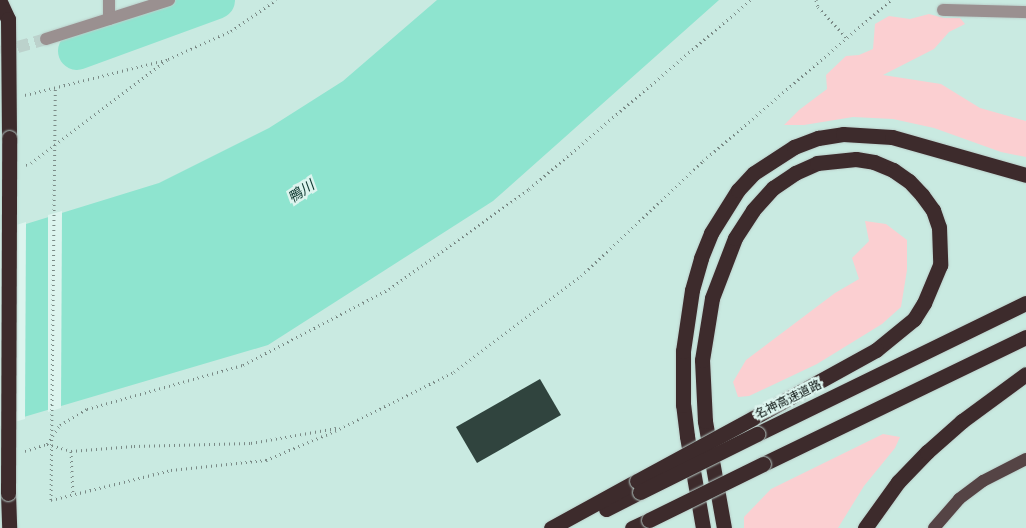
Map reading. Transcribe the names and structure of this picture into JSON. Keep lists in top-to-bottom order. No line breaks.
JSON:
{"streets":{"highway":["名神高速道路"]},"water":["鴨川"]}
